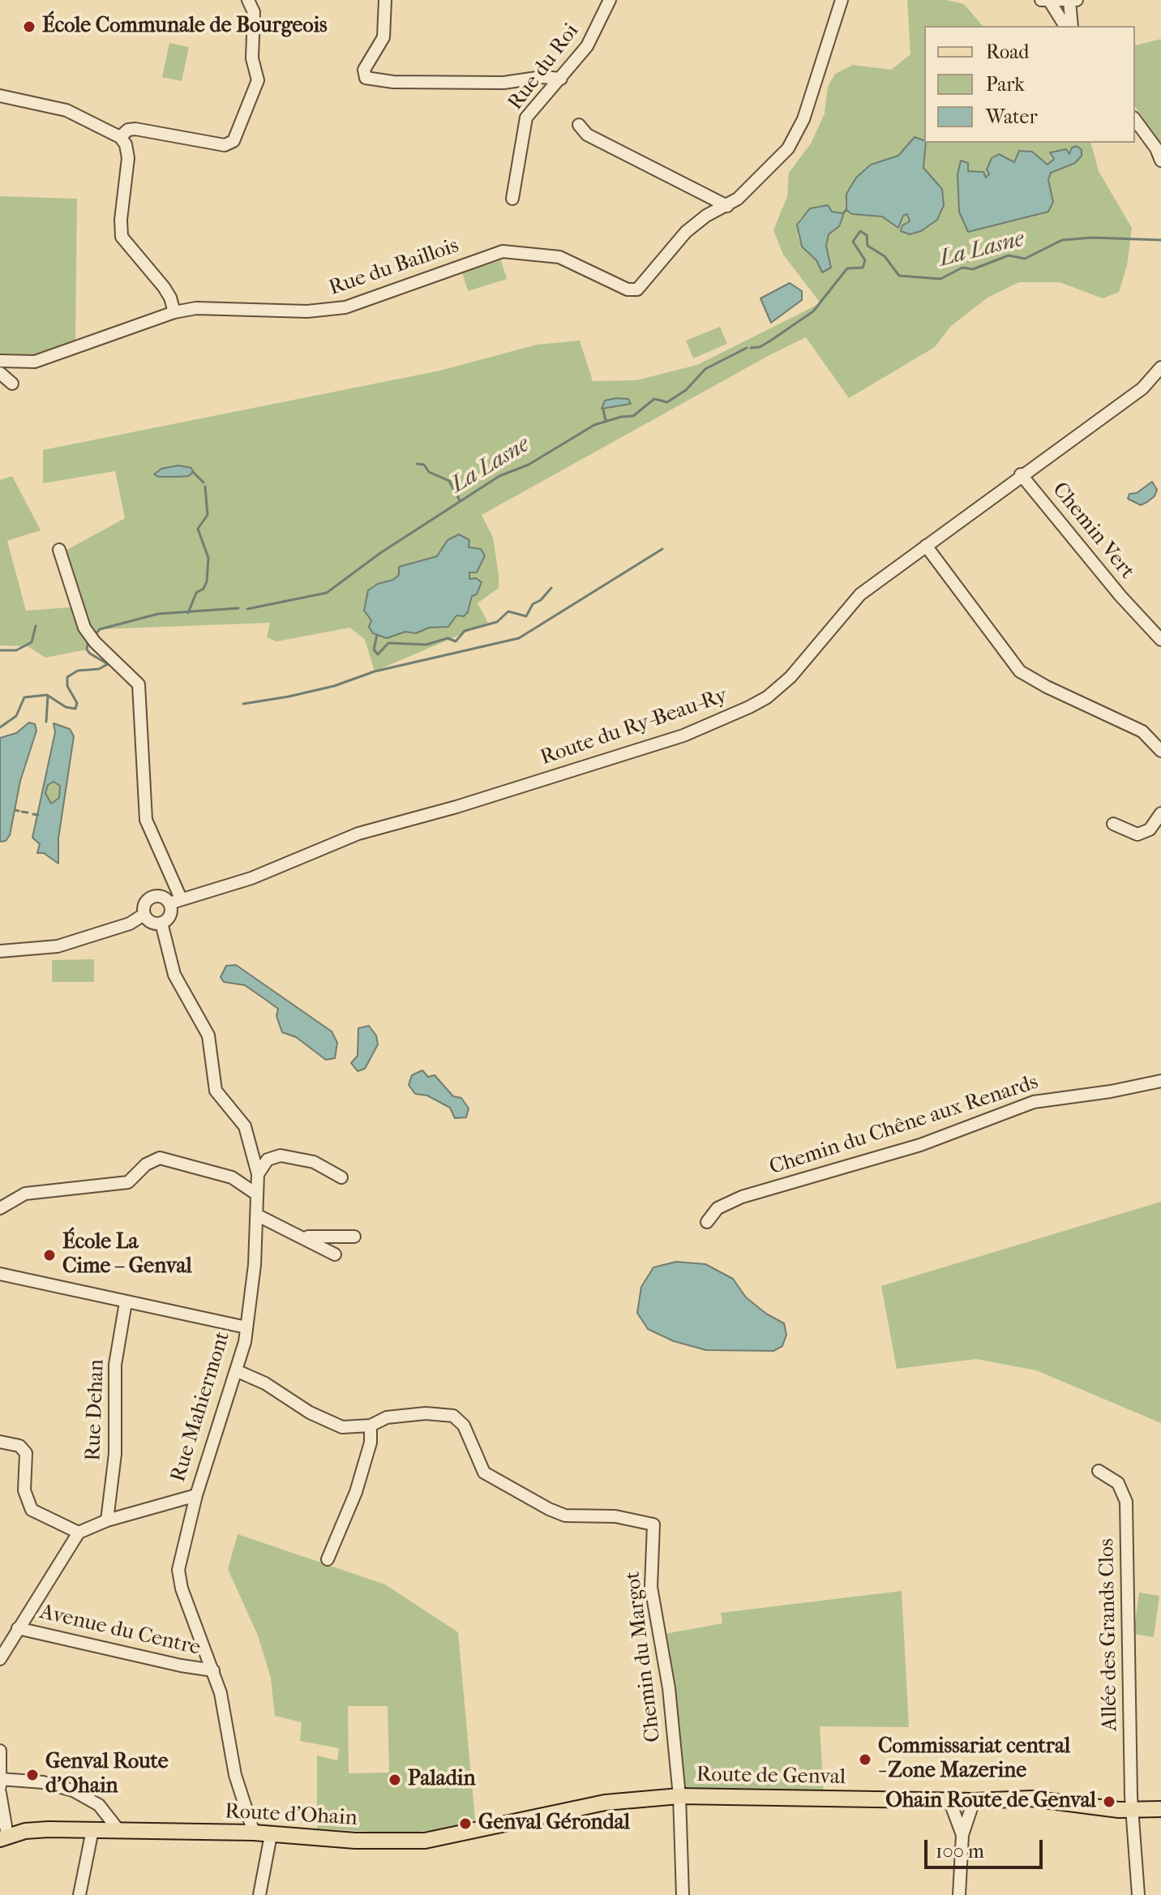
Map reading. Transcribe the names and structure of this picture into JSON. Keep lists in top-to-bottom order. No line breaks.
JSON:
{"streets":{"main road":["Route de Genval","Route d'Ohain"],"street":["Rue du Roi","Rue du Baillois","Chemin Vert","Route du Ry-Beau-Ry","Chemin du Chêne aux Renards","Rue Mahiermont","Rue Dehan","Avenue du Centre","Allée des Grands Clos","Chemin du Margot"]},"crossings":[["Chemin Vert","Route du Ry-Beau-Ry"],["Route du Ry-Beau-Ry","Rue Mahiermont"],["Rue Mahiermont","Rue Dehan"],["Allée des Grands Clos","Route de Genval"],["Chemin du Margot","Route de Genval"],["Route de Genval","Route d'Ohain"]],"water":["La Lasne"],"places":["École Communale de Bourgeois","École La Cime – Genval","Commissariat central - Zone Mazerine","Genval Route d'Ohain","Paladin","Ohain Route de Genval","Genval Gérondal"],"legend":["Road","Park","Water"],"scale_bar":"100 m"}
